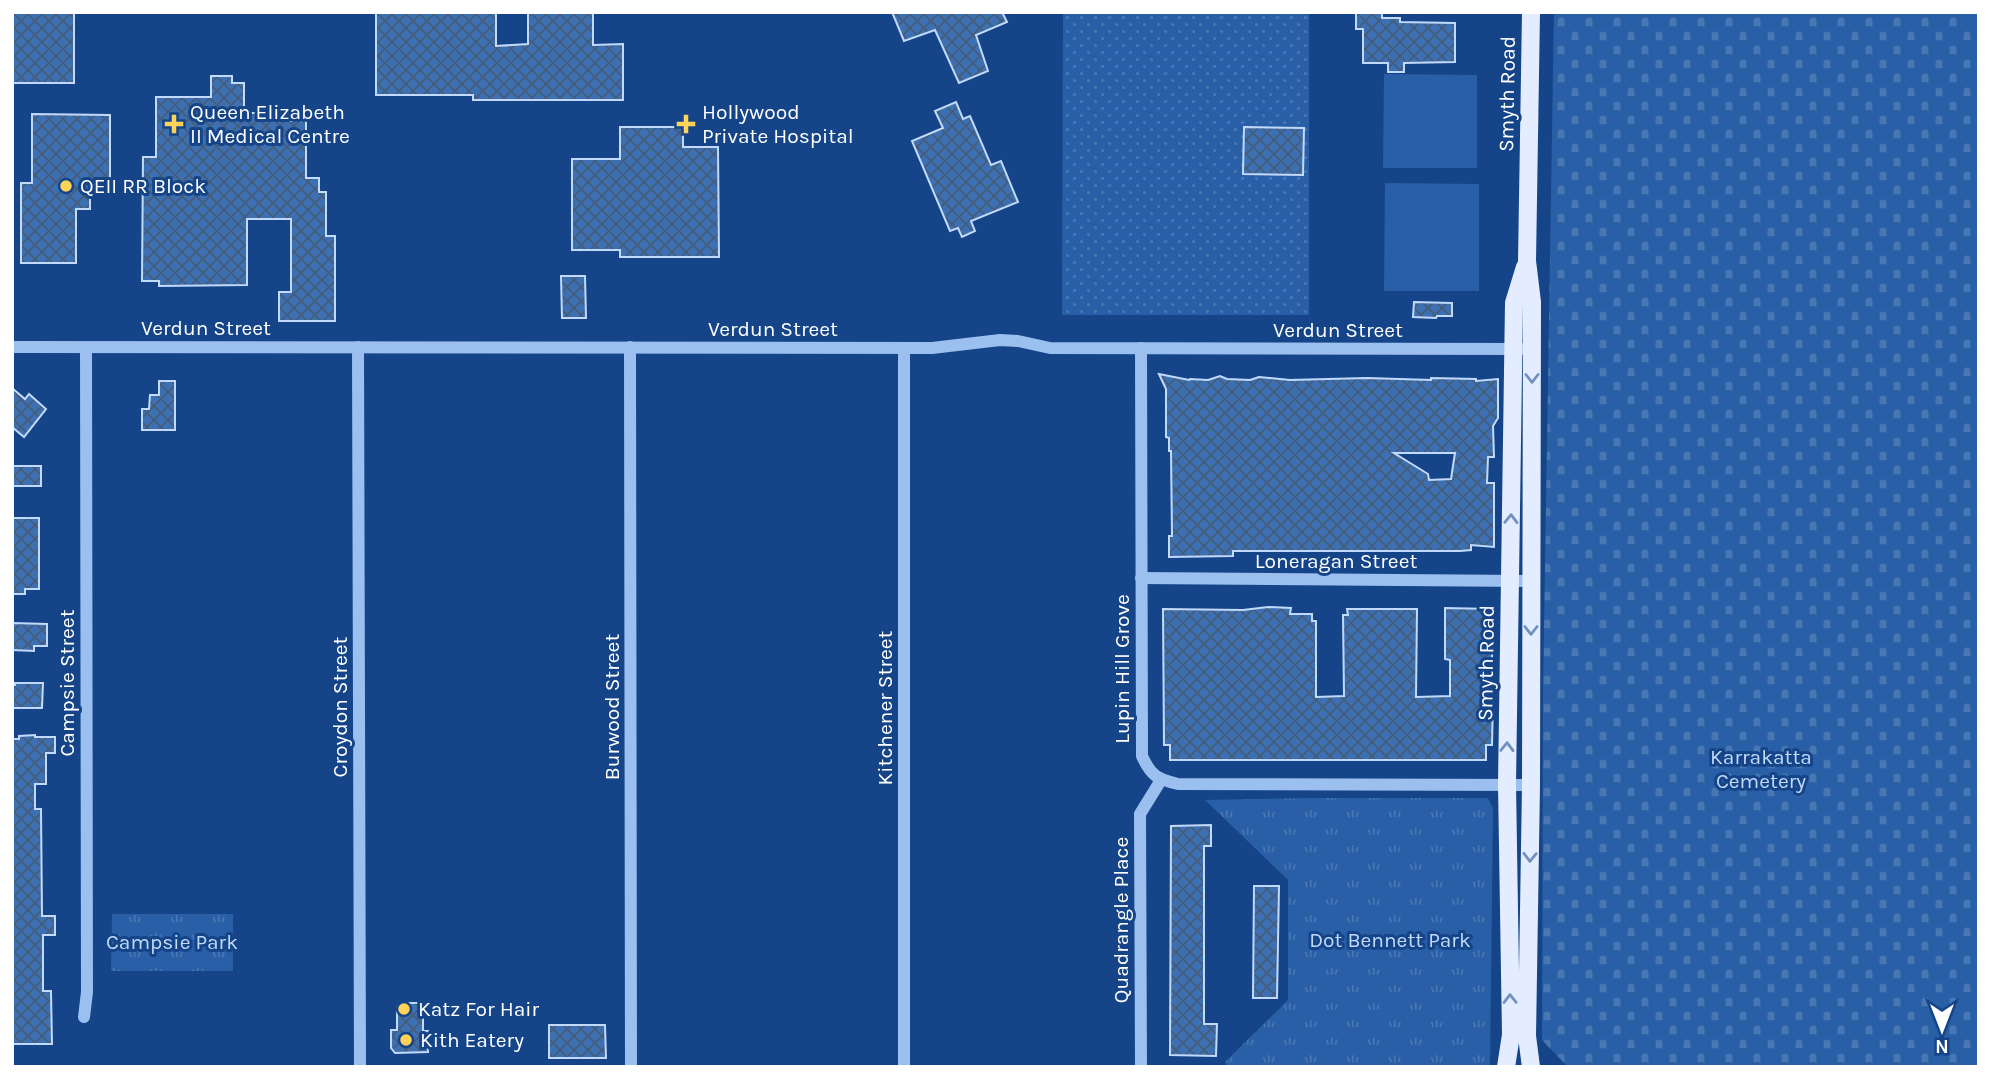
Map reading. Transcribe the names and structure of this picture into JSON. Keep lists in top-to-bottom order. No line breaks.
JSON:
{"streets":{"main road":["Smyth Road"],"street":["Verdun Street","Loneragan Street","Lupin Hill Grove","Campsie Street","Croydon Street","Burwood Street","Kitchener Street","Quadrangle Place"]},"crossings":[["Smyth Road","Verdun Street"],["Smyth Road","Loneragan Street"],["Verdun Street","Lupin Hill Grove"],["Verdun Street","Campsie Street"],["Verdun Street","Croydon Street"],["Verdun Street","Burwood Street"],["Verdun Street","Kitchener Street"],["Loneragan Street","Lupin Hill Grove"],["Lupin Hill Grove","Quadrangle Place"]],"parks":["Karrakatta Cemetery","Dot Bennett Park","Campsie Park"],"places":{"health":["Queen Elizabeth II Medical Centre","Hollywood Private Hospital"],"other":["QEII RR Block","Katz For Hair","Kith Eatery"]},"north":"bottom"}
